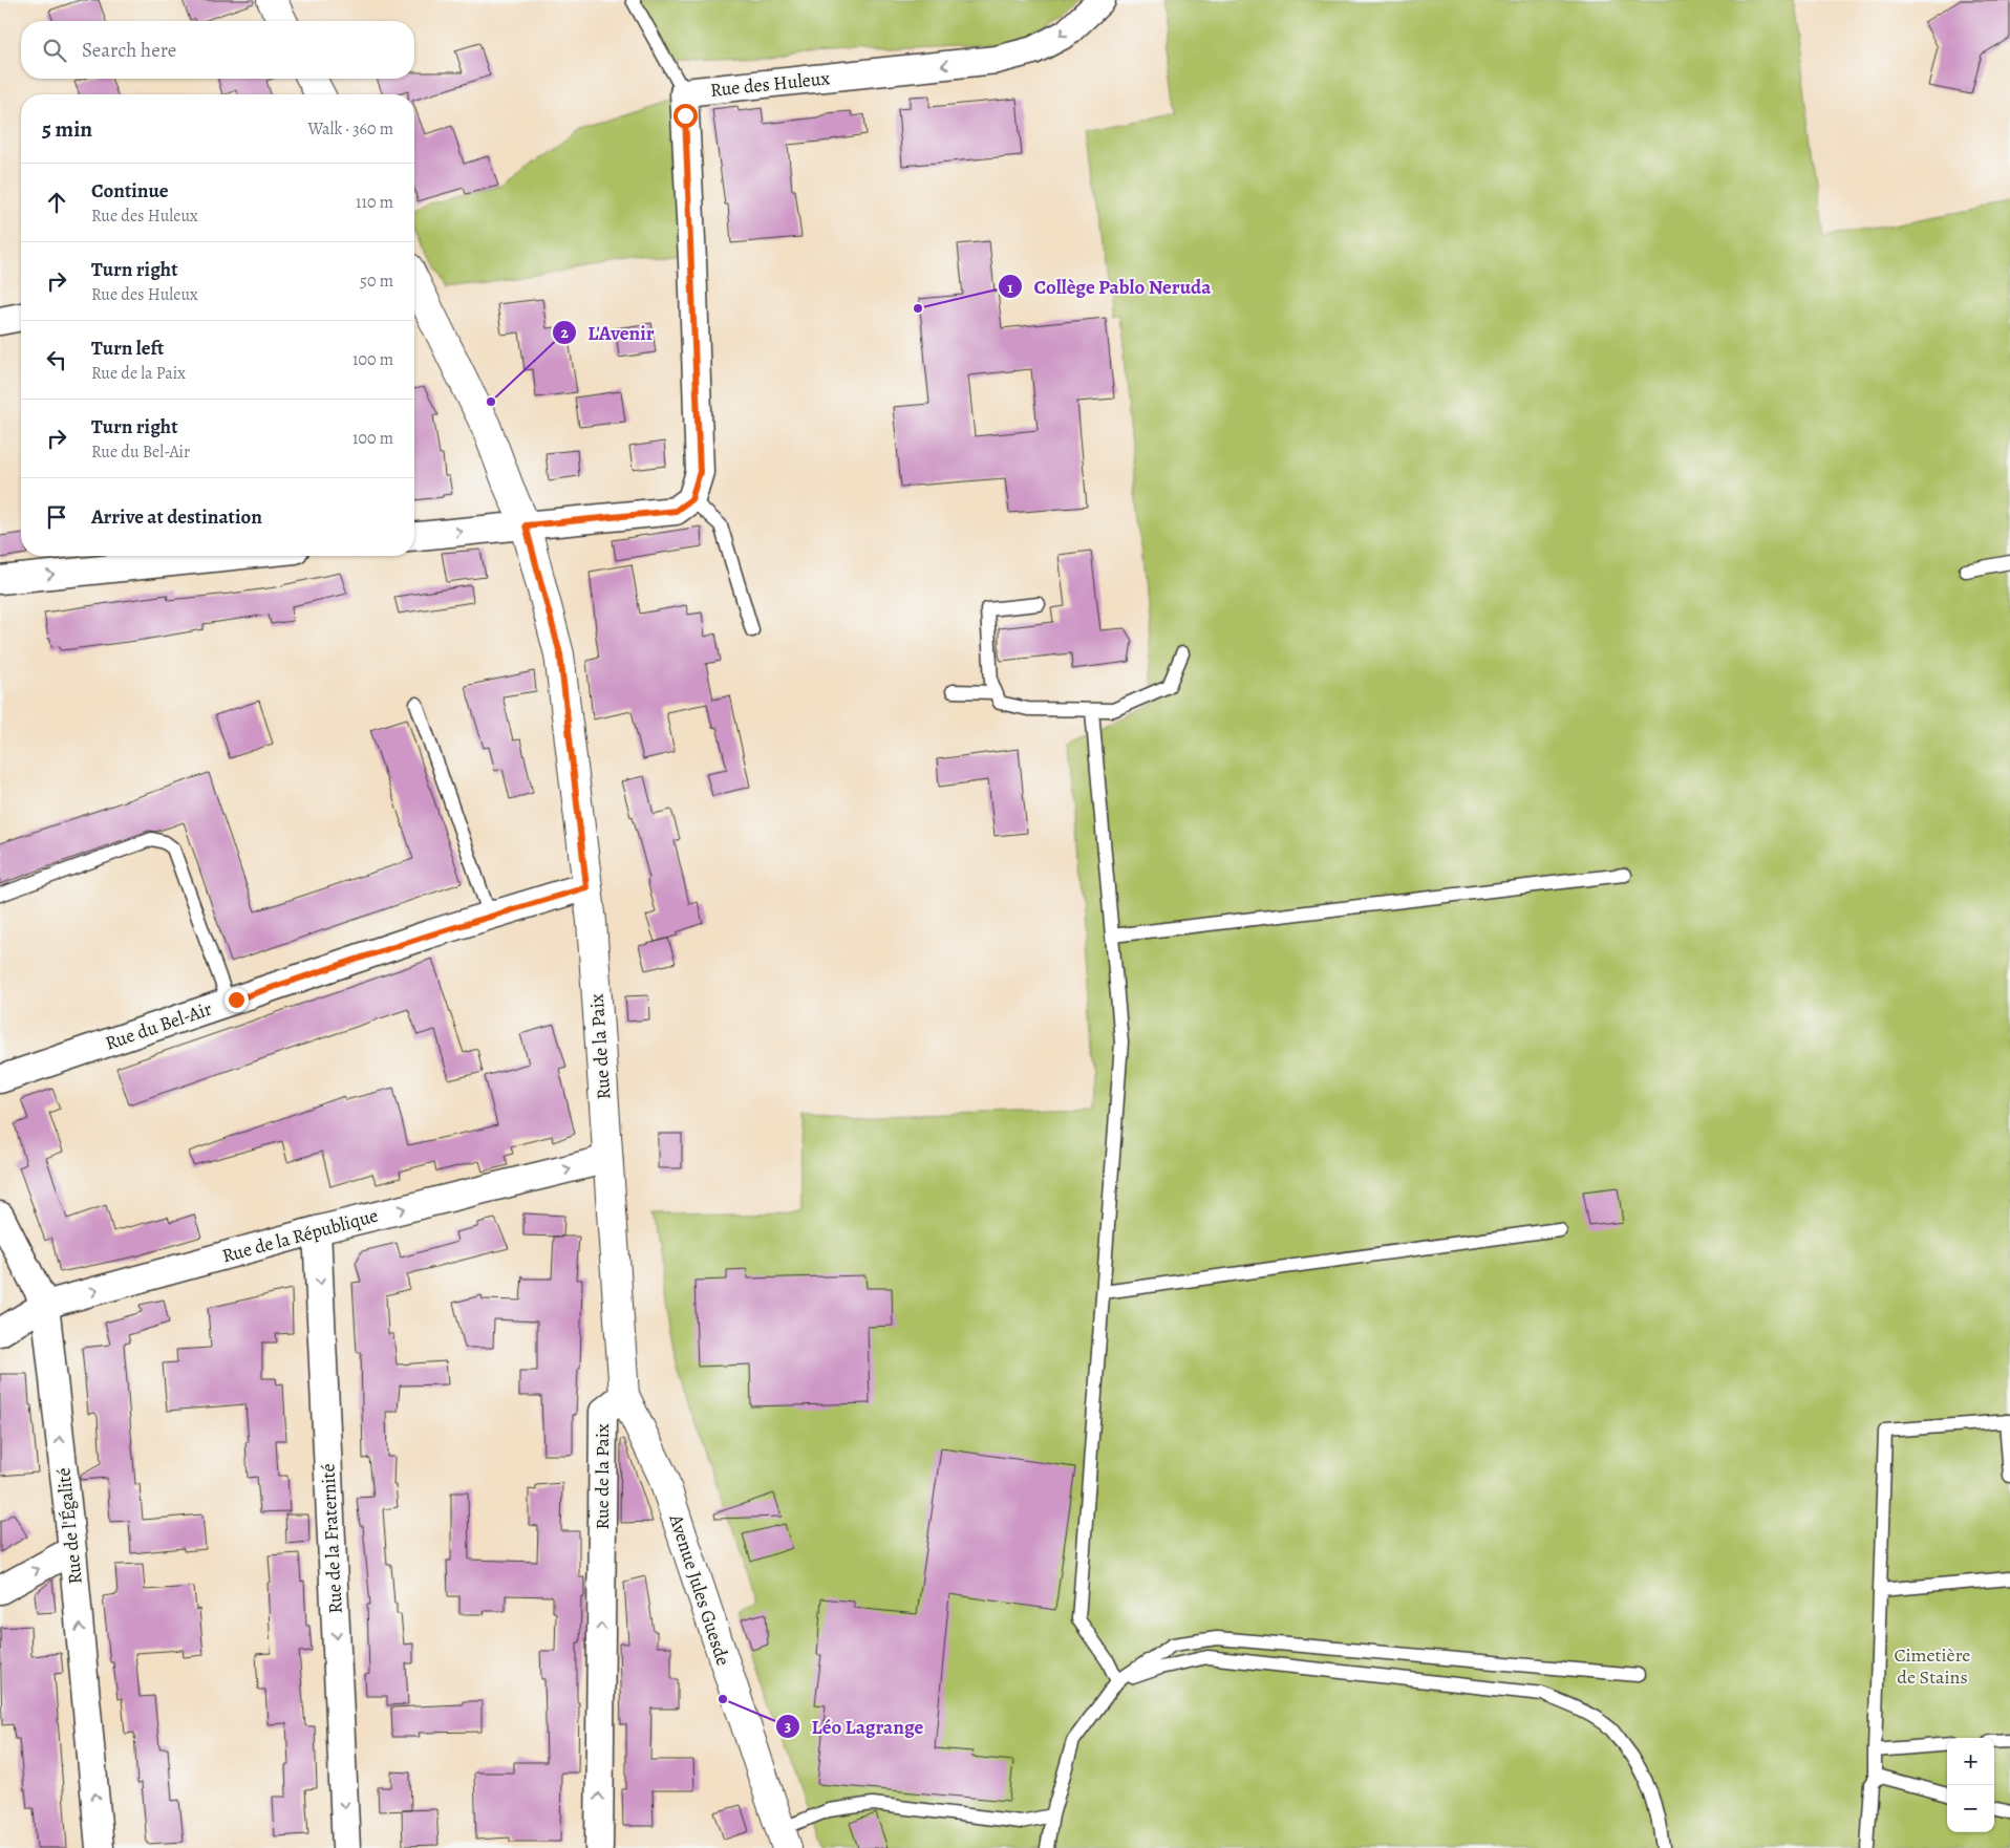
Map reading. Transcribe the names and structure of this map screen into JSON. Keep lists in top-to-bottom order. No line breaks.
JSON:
{"streets":{"street":["Rue des Huleux","Rue du Bel-Air","Rue de la Paix","Rue de la République","Rue de l'Égalité","Rue de la Fraternité","Avenue Jules Guesde"]},"crossings":[["Rue du Bel-Air","Rue de la Paix"],["Rue de la Paix","Rue de la République"],["Rue de la Paix","Avenue Jules Guesde"],["Rue de la République","Rue de l'Égalité"],["Rue de la République","Rue de la Fraternité"]],"one_way":["Rue des Huleux","Rue de la République","Rue de l'Égalité","Rue de la Fraternité"],"parks":["Cimetière de Stains"],"places":["Collège Pablo Neruda","L'Avenir","Léo Lagrange"],"page":{"search":"Search here","heading":["5 min","Walk · 360 m"],"list":[["Continue","Rue des Huleux","110 m"],["Turn right","Rue des Huleux","50 m"],["Turn left","Rue de la Paix","100 m"],["Turn right","Rue du Bel-Air","100 m"],"Arrive at destination"],"map_buttons":["+","−"]}}
